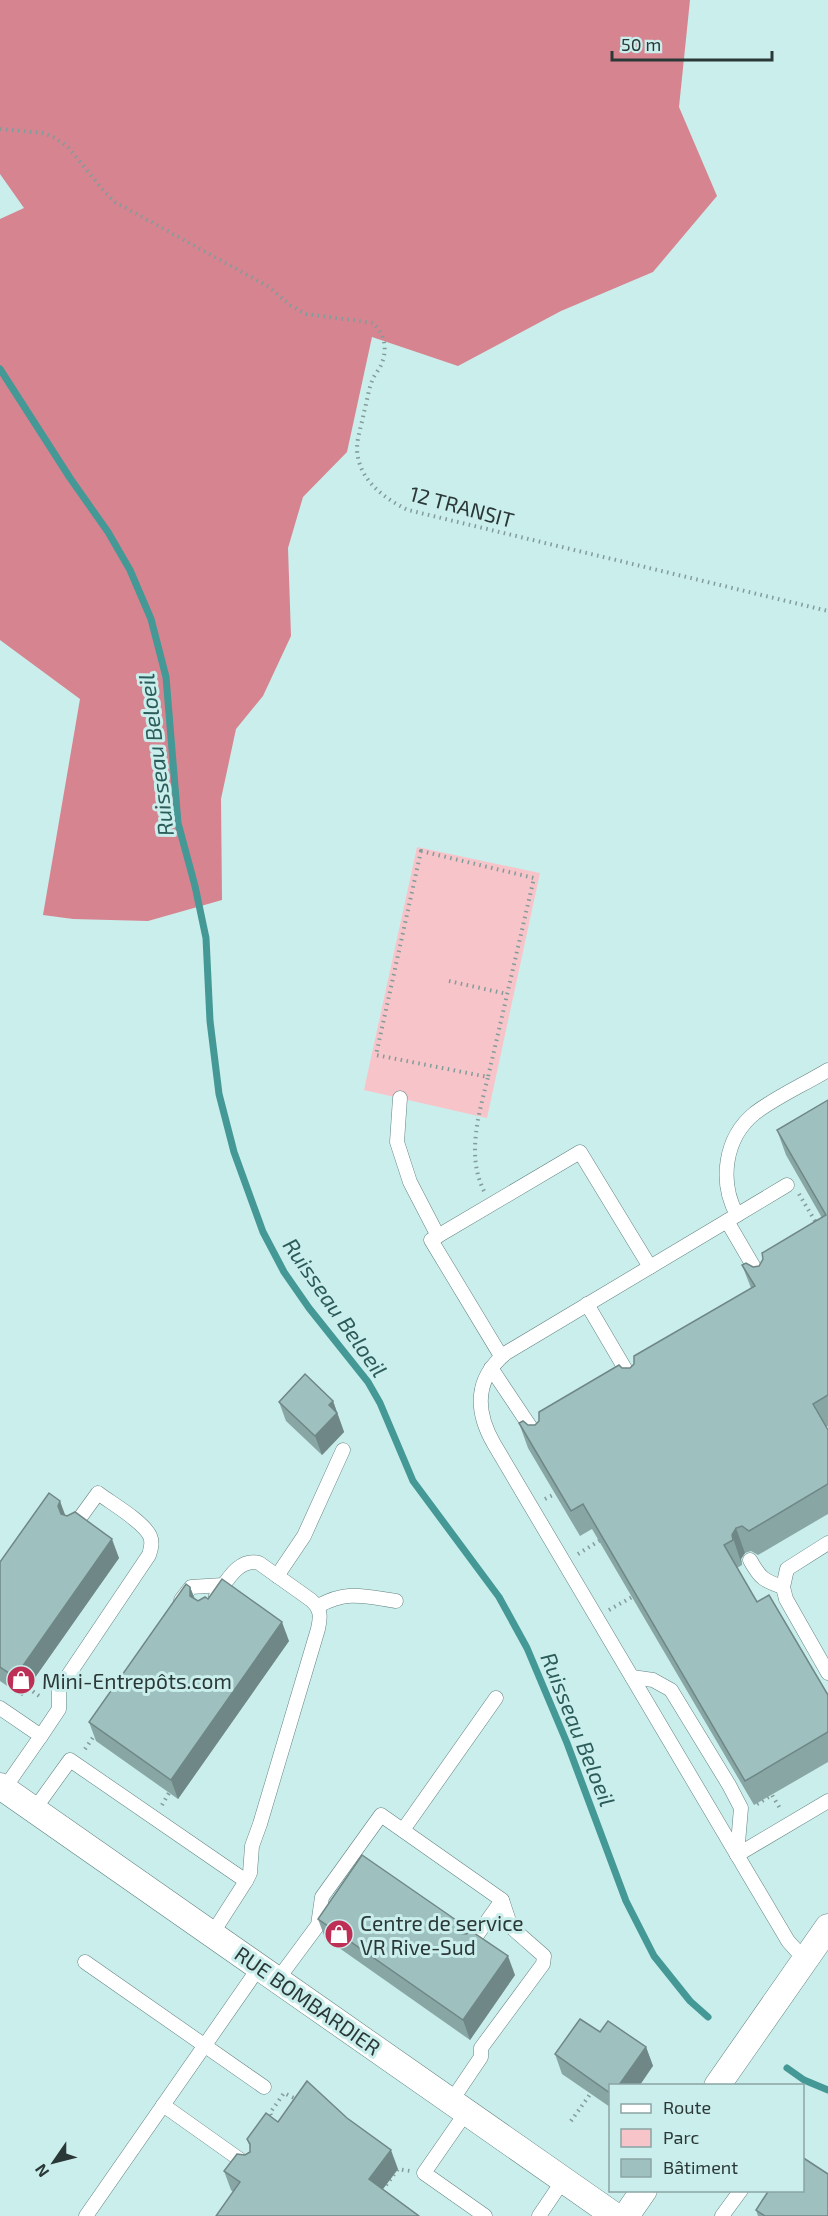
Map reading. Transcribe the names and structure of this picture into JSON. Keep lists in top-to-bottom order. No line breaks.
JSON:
{"streets":{"street":["RUE BOMBARDIER"],"path":["12 TRANSIT"]},"water":["Ruisseau Beloeil"],"places":{"shop":["Mini-Entrepôts.com","Centre de service VR Rive-Sud"]},"legend":["Route","Parc","Bâtiment"],"scale_bar":"50 m","north":"bottom left"}
